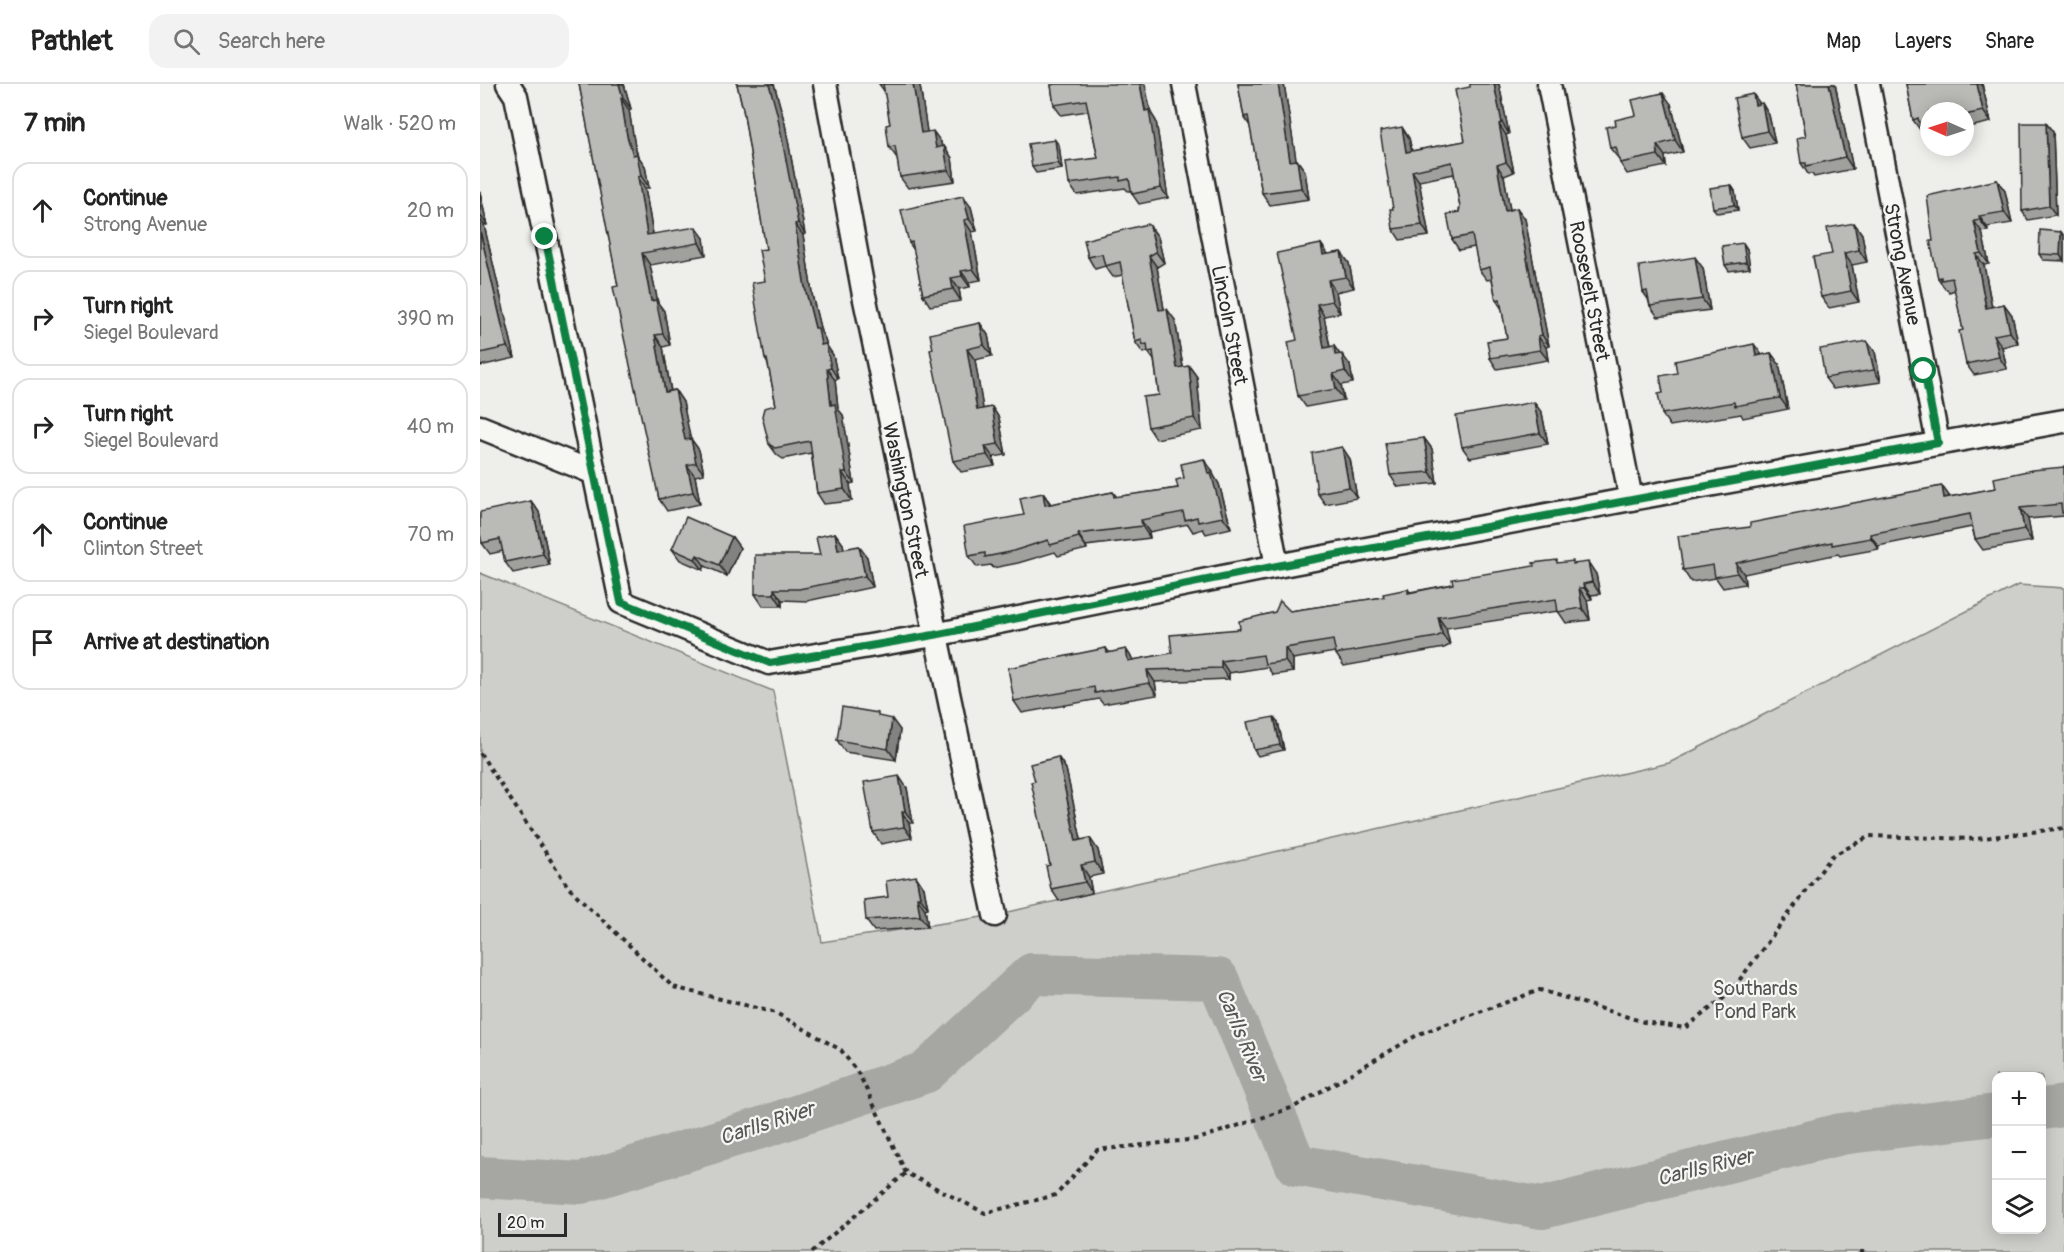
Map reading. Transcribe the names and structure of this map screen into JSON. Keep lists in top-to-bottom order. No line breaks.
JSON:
{"streets":{"street":["Strong Avenue","Roosevelt Street","Lincoln Street","Washington Street"]},"water":["Carlls River"],"parks":["Southards Pond Park"],"scale_bar":"20 m","north":"left","page":{"header":"Pathlet","search":"Search here","nav":["Map","Layers","Share"],"heading":["7 min","Walk · 520 m"],"list":[["Continue","Strong Avenue","20 m"],["Turn right","Siegel Boulevard","390 m"],["Turn right","Siegel Boulevard","40 m"],["Continue","Clinton Street","70 m"],"Arrive at destination"],"map_buttons":["+","−"],"scale":"20 m"}}
